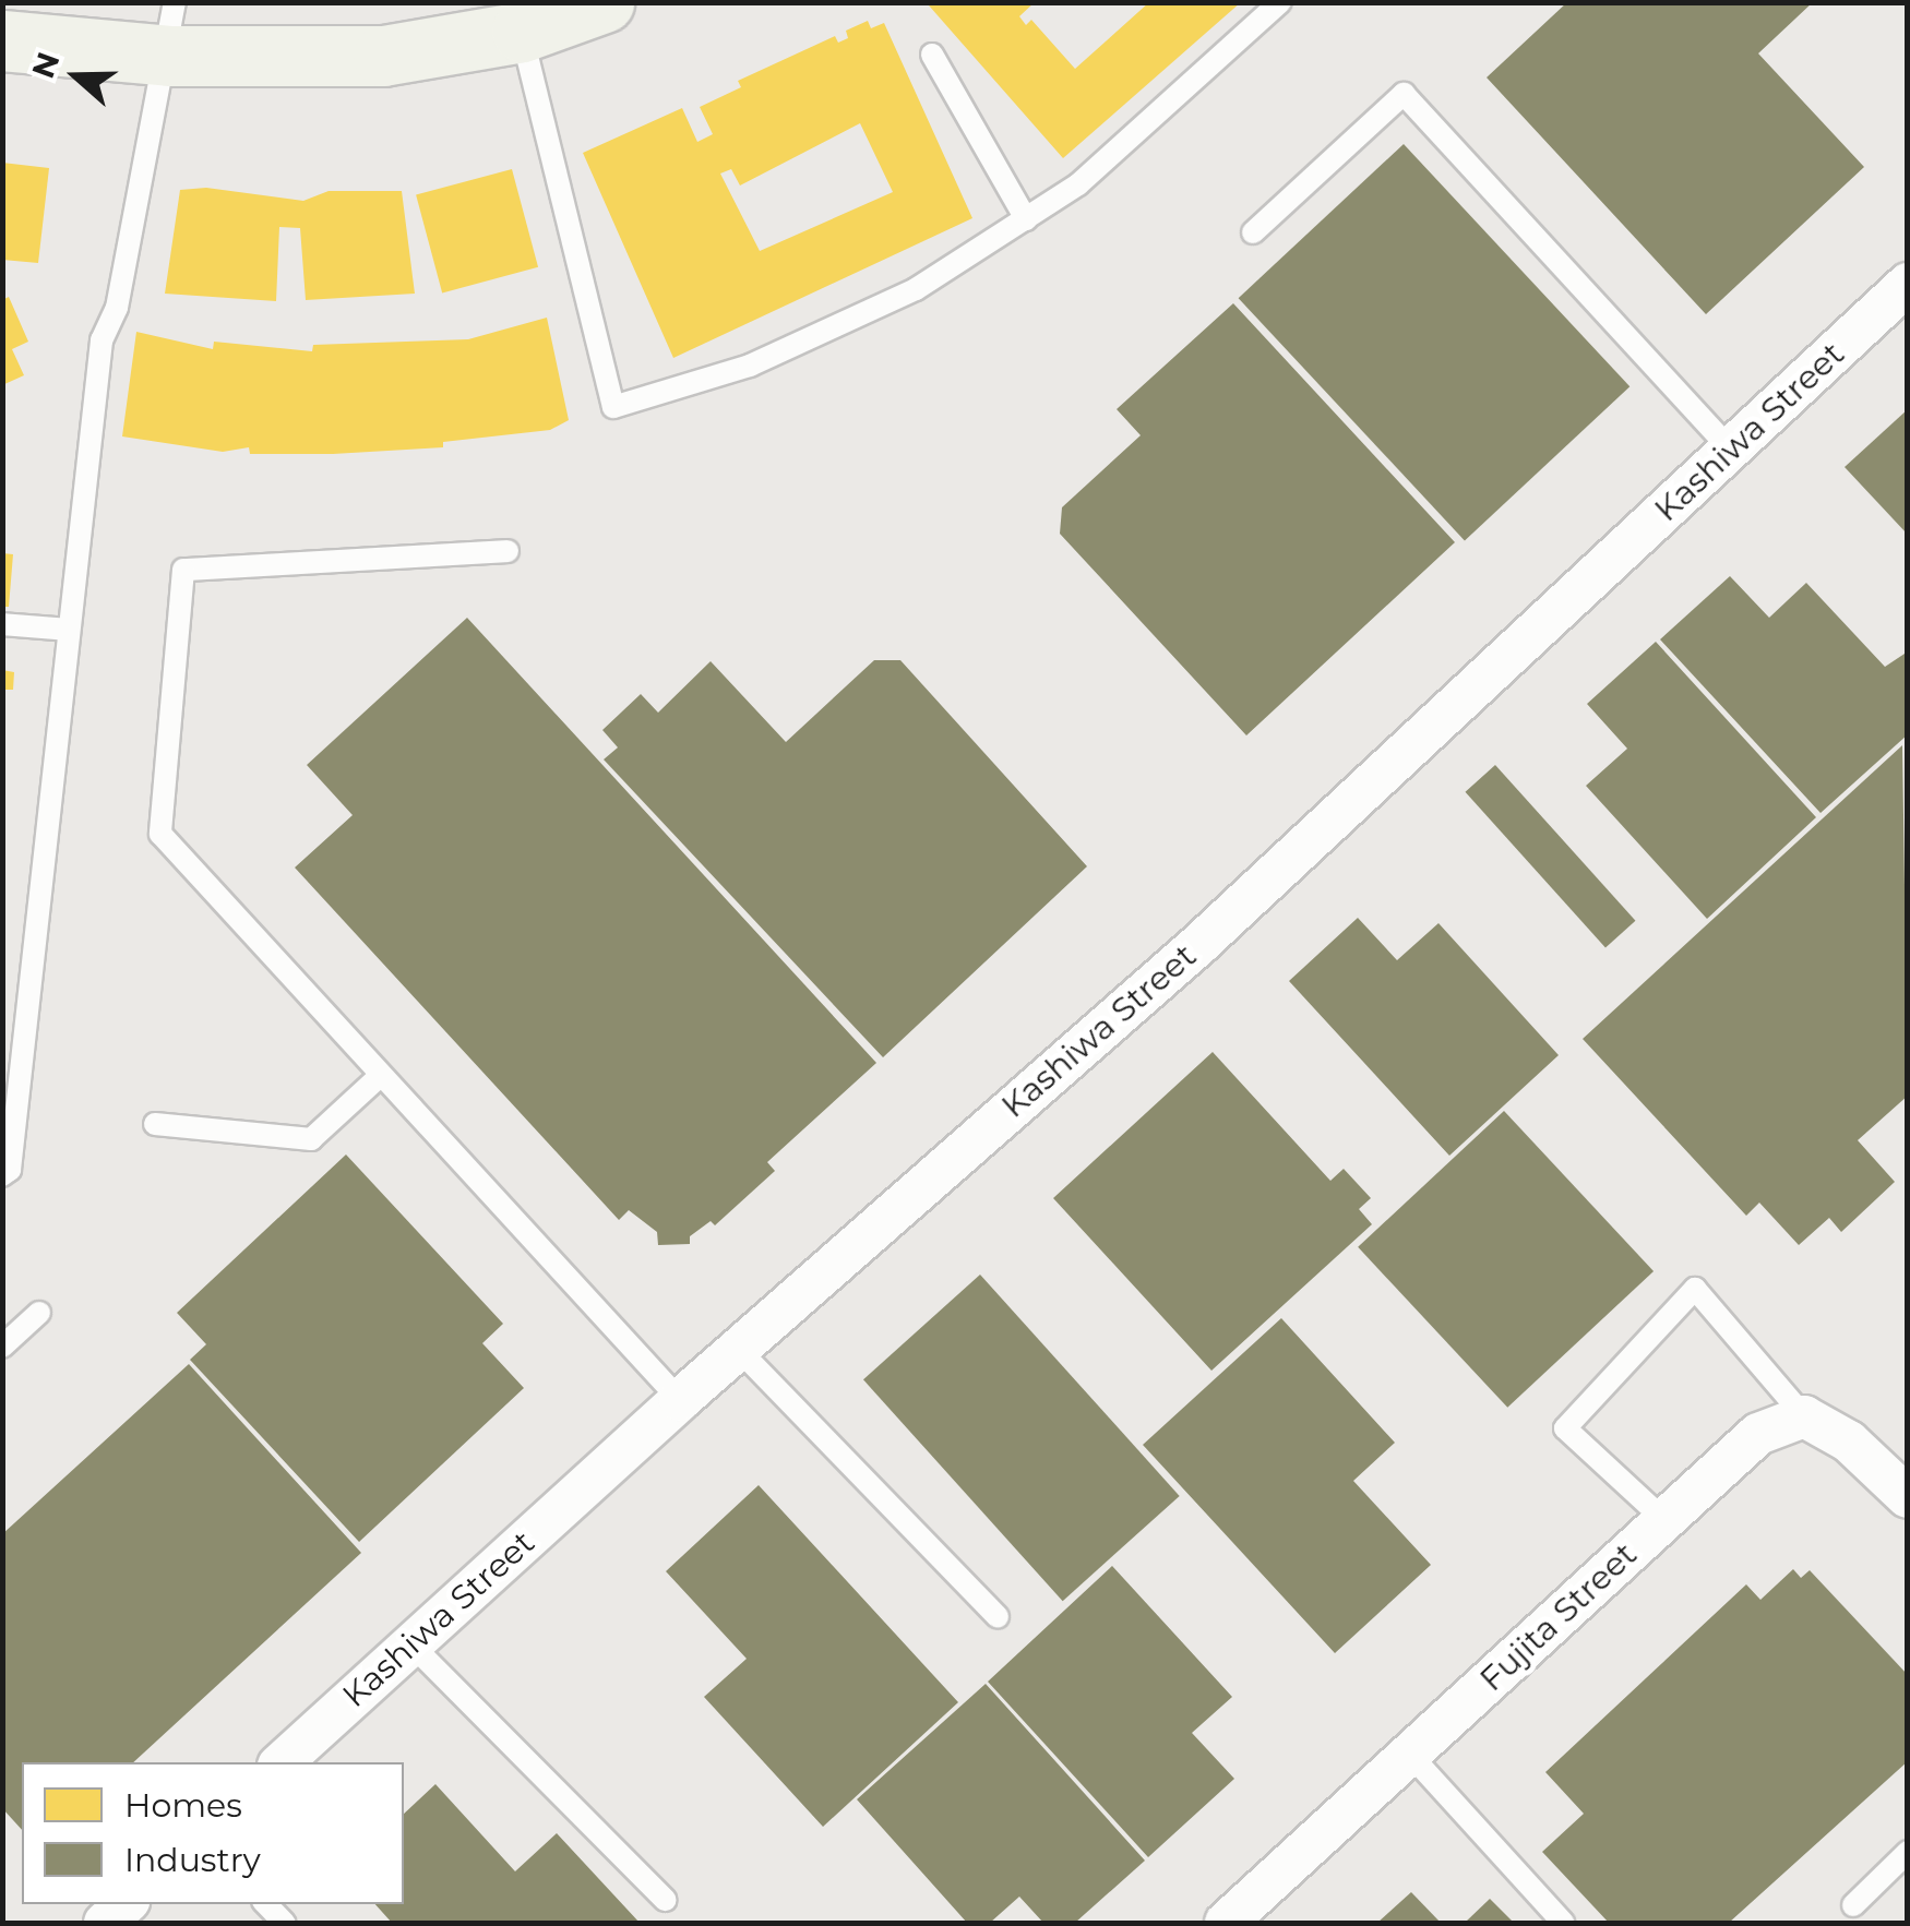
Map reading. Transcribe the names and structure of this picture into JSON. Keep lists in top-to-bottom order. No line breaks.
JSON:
{"streets":{"street":["Kashiwa Street","Fujita Street"]},"legend":["Homes","Industry"],"north":"left"}
